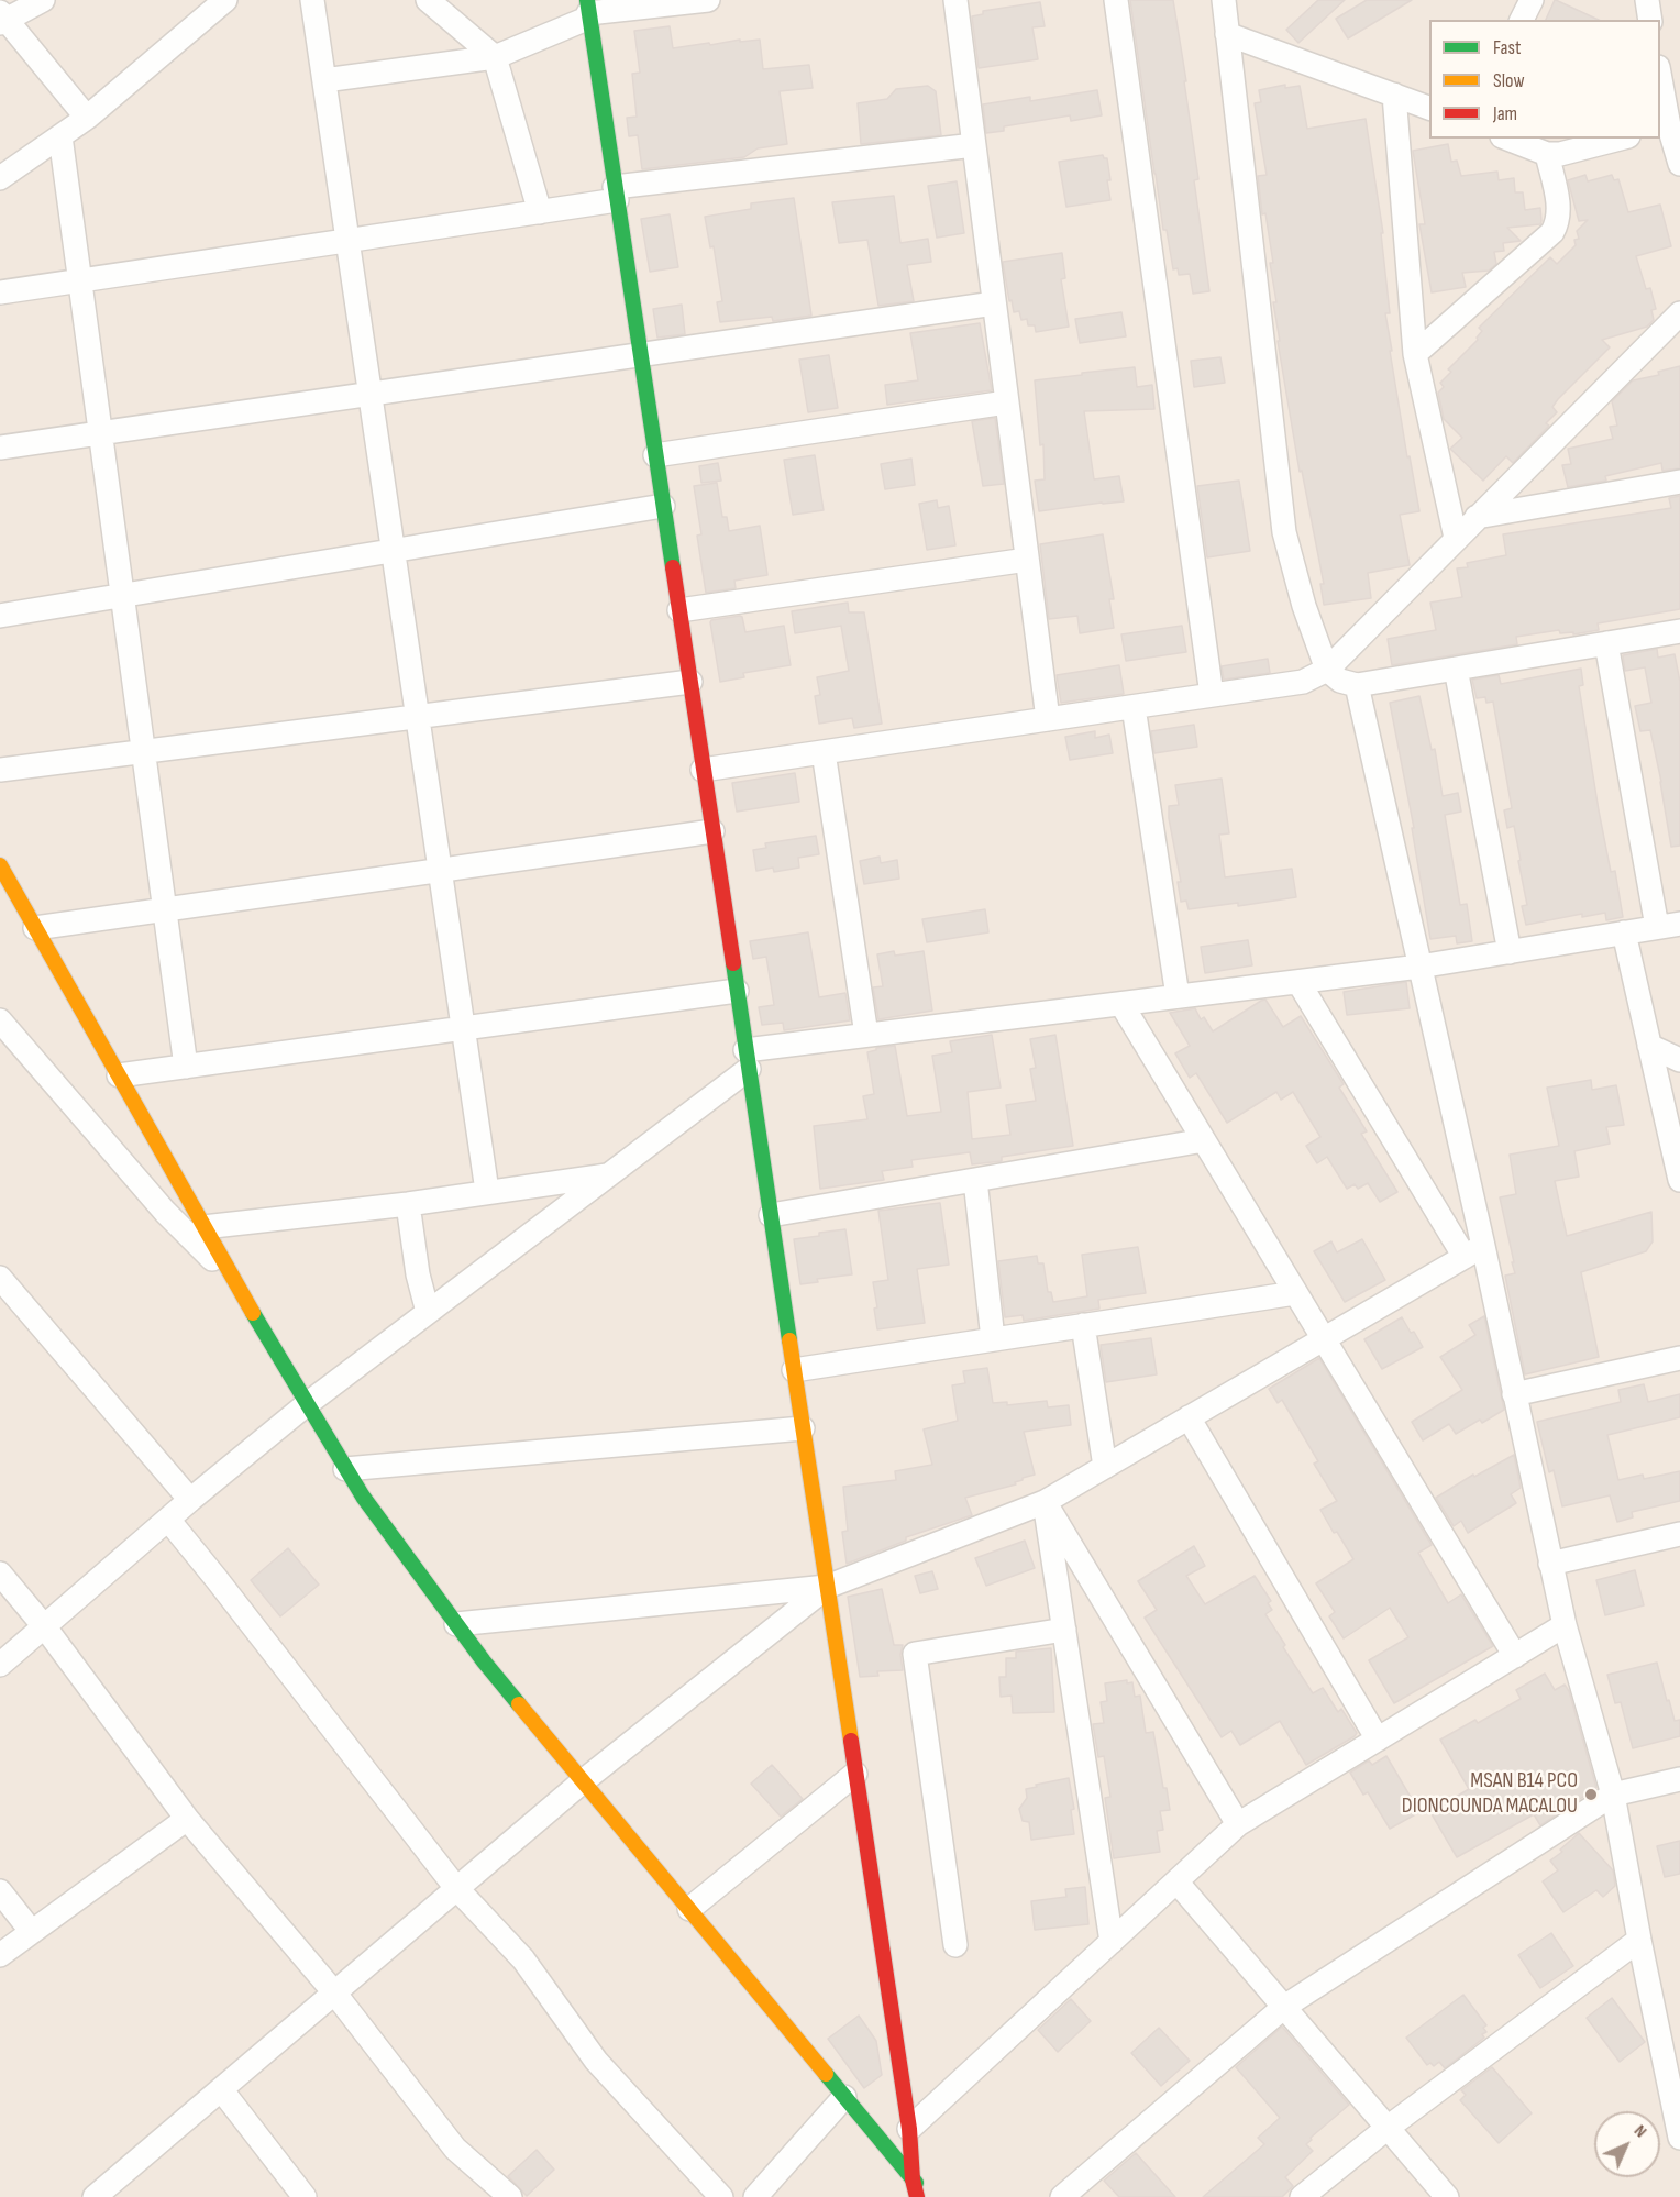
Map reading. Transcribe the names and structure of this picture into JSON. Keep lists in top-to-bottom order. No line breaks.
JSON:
{"places":["MSAN B14 PCO DIONCOUNDA MACALOU"],"legend":["Fast","Slow","Jam"],"north":"top right"}
